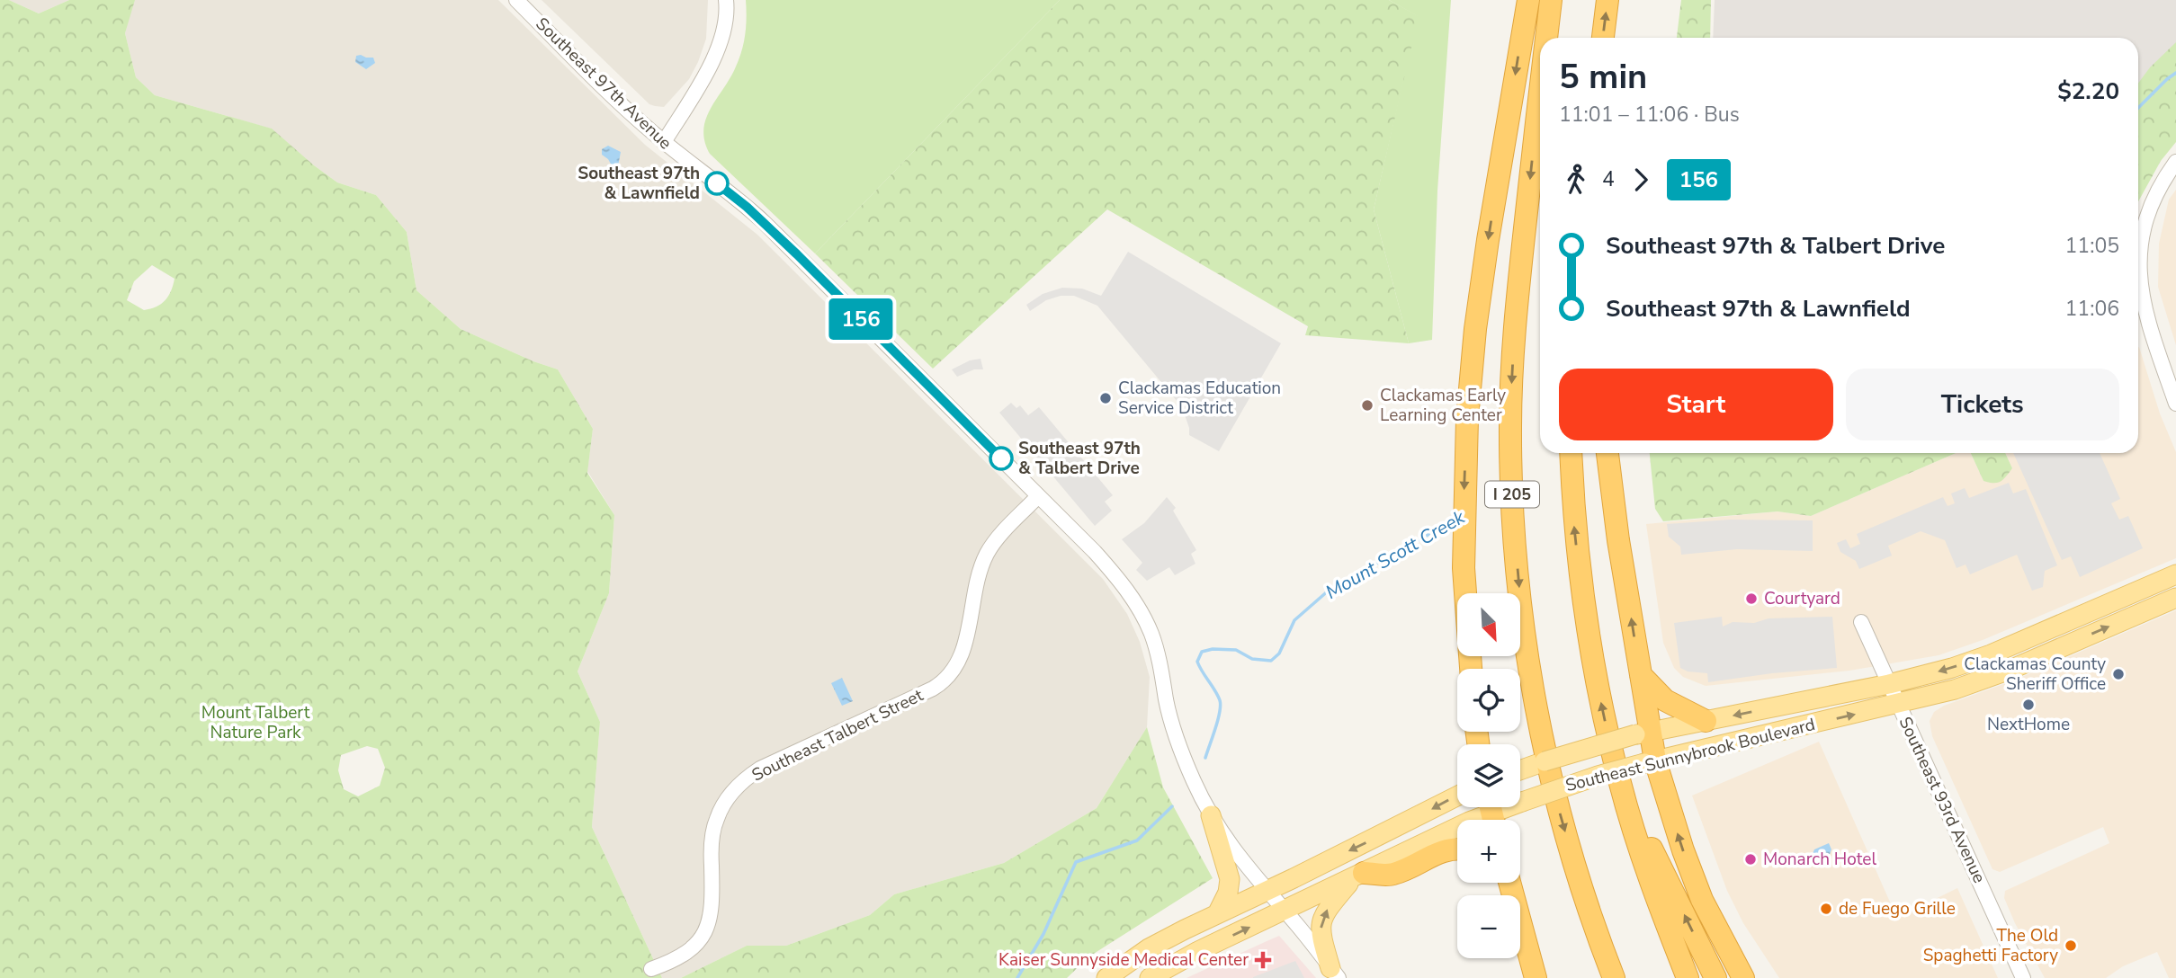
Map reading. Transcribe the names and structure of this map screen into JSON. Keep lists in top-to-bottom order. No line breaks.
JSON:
{"streets":{"highway":["I 205"],"main road":["Southeast Sunnybrook Boulevard"],"street":["Southeast 97th Avenue","Southeast Talbert Street","Southeast 93rd Avenue"]},"crossings":[["Southeast 97th Avenue","Southeast Talbert Street"],["Southeast 97th Avenue","Southeast Sunnybrook Boulevard"],["Southeast Sunnybrook Boulevard","Southeast 93rd Avenue"]],"water":["Mount Scott Creek"],"parks":["Mount Talbert Nature Park"],"places":{"other":["Southeast 97th & Lawnfield","Clackamas Education Service District","Clackamas Early Learning Center","Southeast 97th & Talbert Drive","Courtyard","Clackamas County Sheriff Office","NextHome","Monarch Hotel","de Fuego Grille","The Old Spaghetti Factory"],"health":["Kaiser Sunnyside Medical Center"]},"lines":["bus line 156"],"north":"bottom right","page":{"on_map":"156","heading":["5 min","11:01 – 11:06 · Bus","$2.20"],"legs":["4","156"],"list":[{"name":"Southeast 97th & Talbert Drive","value":"11:05"},{"name":"Southeast 97th & Lawnfield","value":"11:06"}],"buttons":["Start","Tickets"],"map_buttons":["+","−"]}}
